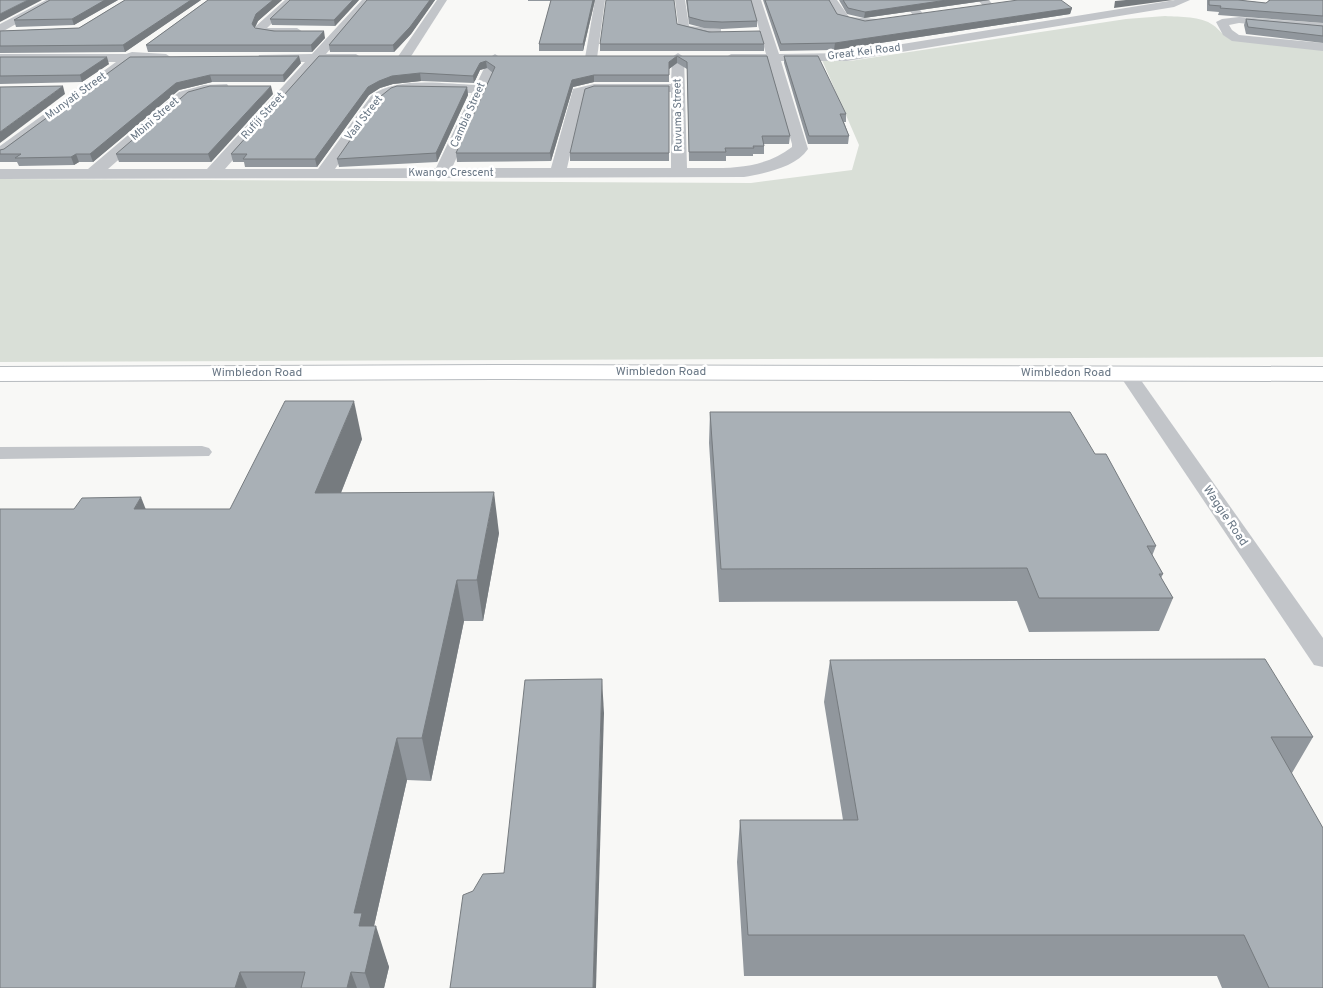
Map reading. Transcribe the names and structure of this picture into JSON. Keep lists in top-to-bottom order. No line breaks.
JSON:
{"streets":{"main road":["Wimbledon Road"],"street":["Great Kei Road","Munyati Street","Cambia Street","Ruvuma Street","Rufiji Street","Vaal Street","Mbini Street","Kwango Crescent"],"lane":["Waggie Road"]},"crossings":[["Great Kei Road","Kwango Crescent"],["Cambia Street","Vaal Street"],["Cambia Street","Kwango Crescent"],["Ruvuma Street","Kwango Crescent"],["Rufiji Street","Kwango Crescent"],["Vaal Street","Kwango Crescent"],["Mbini Street","Kwango Crescent"],["Wimbledon Road","Waggie Road"]]}
